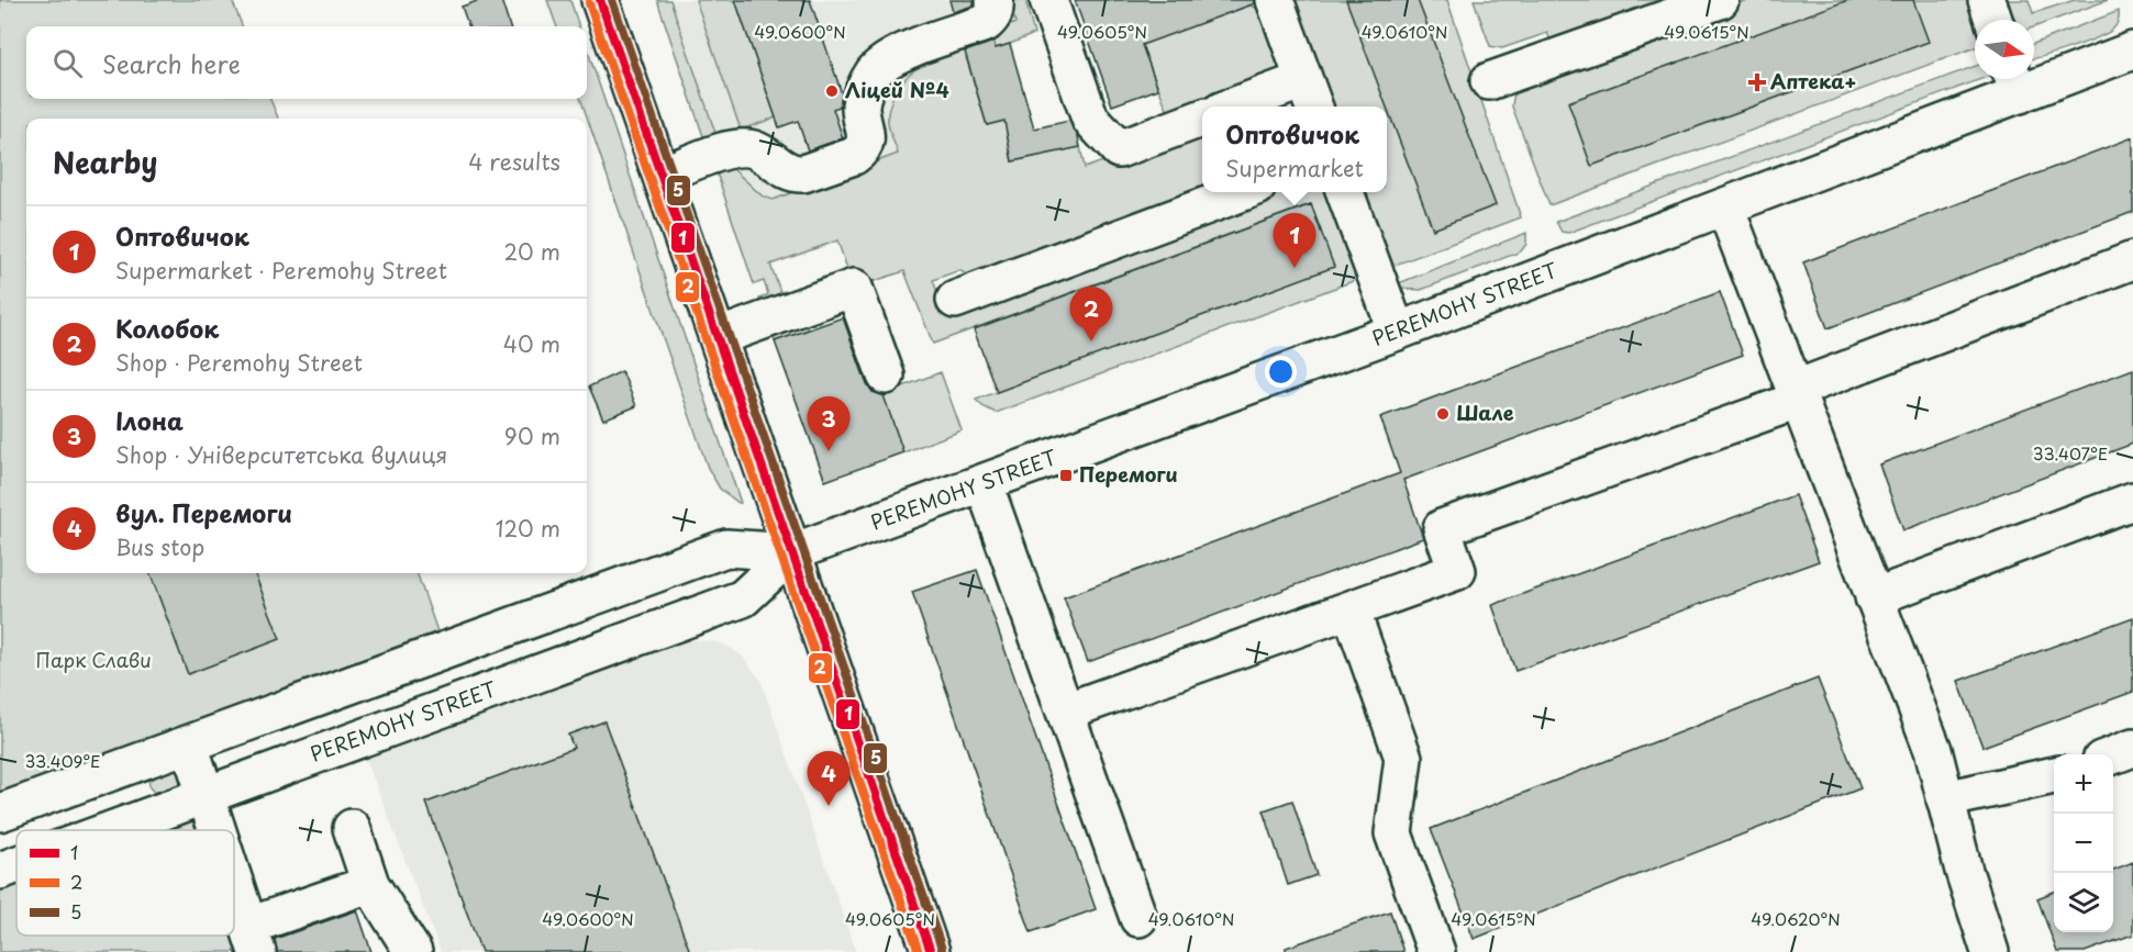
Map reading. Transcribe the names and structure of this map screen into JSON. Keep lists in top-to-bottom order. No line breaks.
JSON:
{"streets":{"street":["PEREMOHY STREET"]},"parks":["Парк Слави"],"places":{"health":["Аптека+"],"other":["Ліцей №4","Шале"],"transit":["Перемоги"]},"lines":["transit line 1","transit line 5","transit line 2"],"legend":["1","2","5"],"north":"right","page":{"search":"Search here","popup":["Оптовичок","Supermarket"],"heading":["Nearby","4 results"],"list":[{"mark":"1","name":"Оптовичок","note":"Supermarket · Peremohy Street","value":"20 m"},{"mark":"2","name":"Колобок","note":"Shop · Peremohy Street","value":"40 m"},{"mark":"3","name":"Ілона","note":"Shop · Університетська вулиця","value":"90 m"},{"mark":"4","name":"вул. Перемоги","note":"Bus stop","value":"120 m"}],"pins":["1","2","3","4"],"map_buttons":["+","−"]},"coordinates":["49.0600°N","49.0605°N","49.0610°N","49.0615°N","33.407°E","33.409°E","49.0620°N"]}
